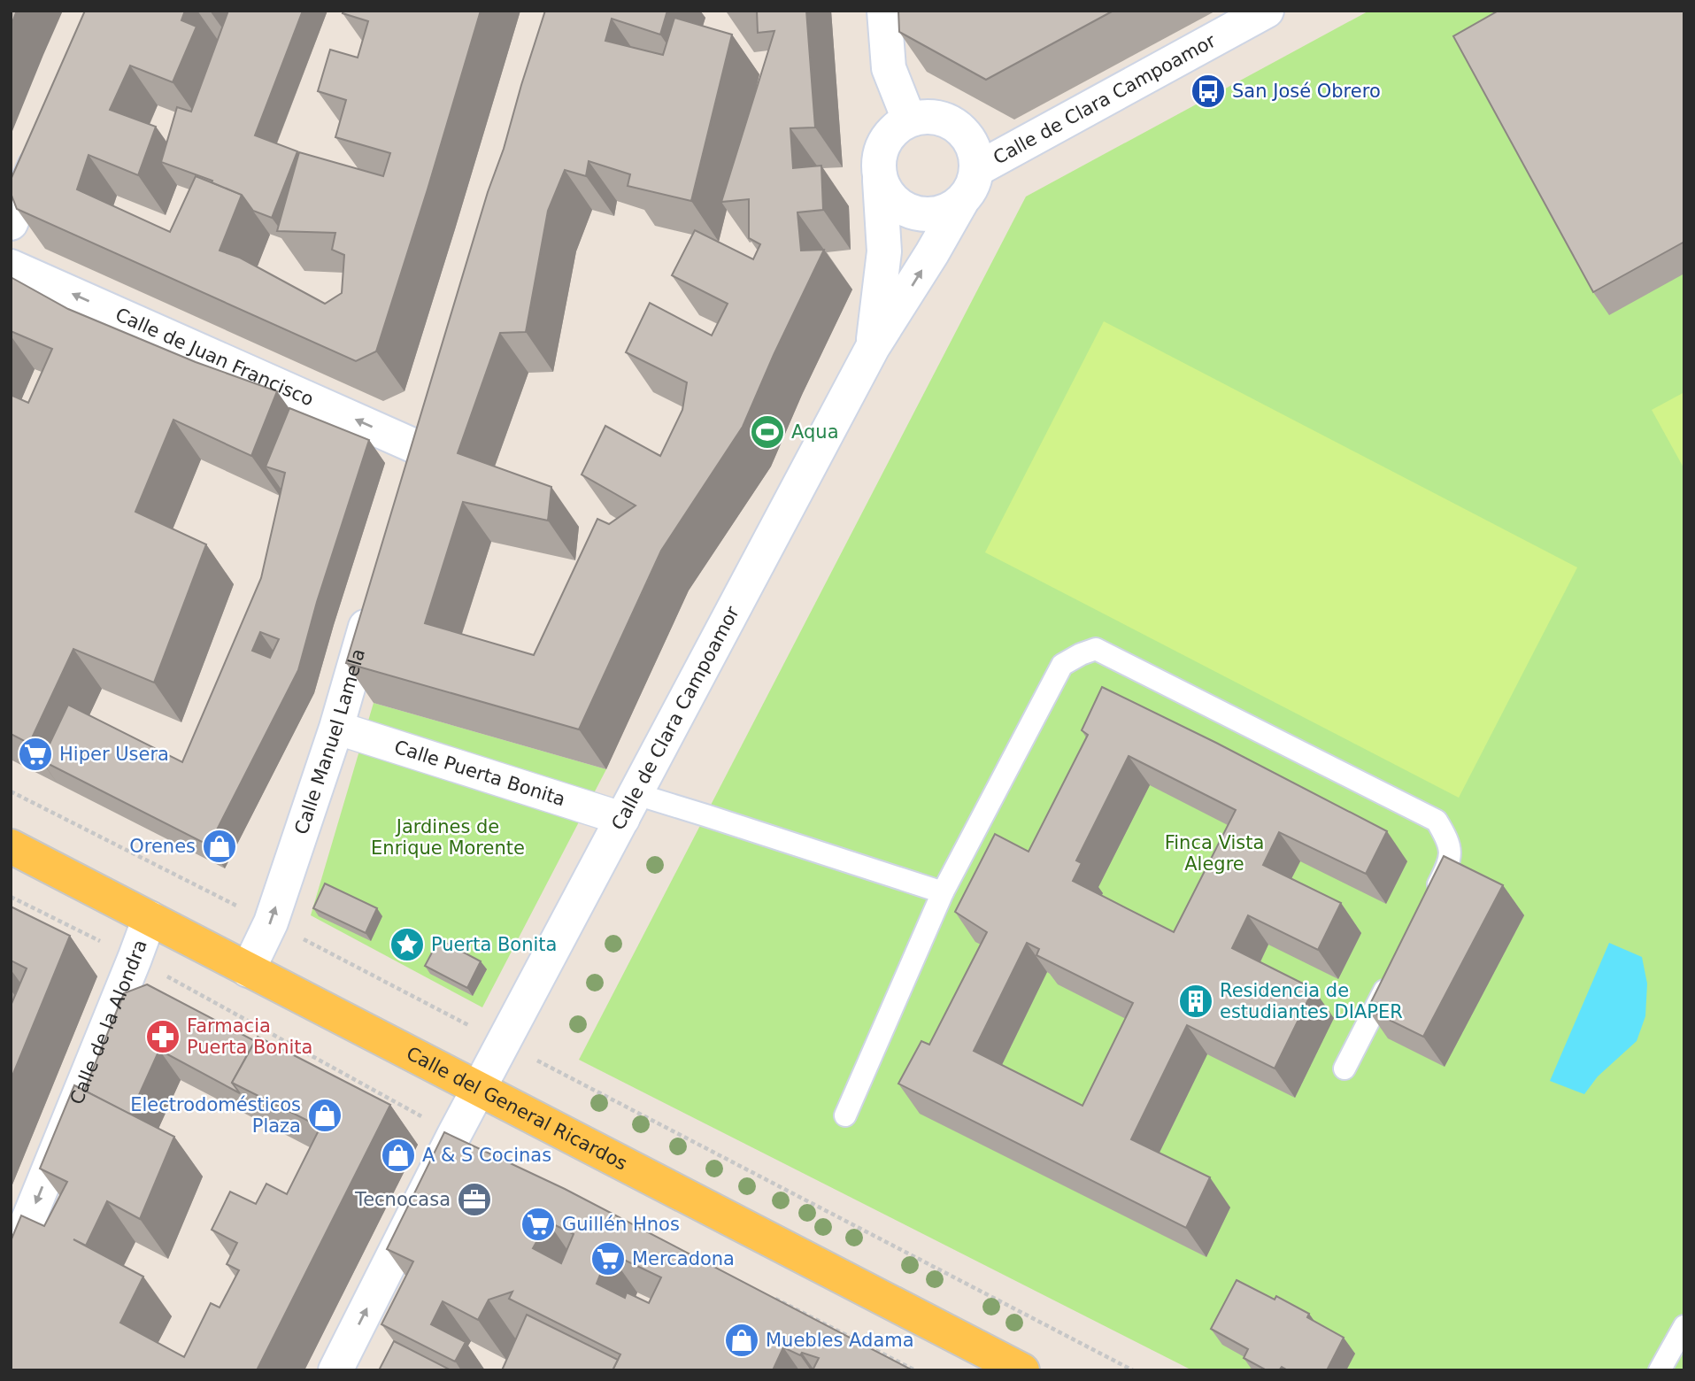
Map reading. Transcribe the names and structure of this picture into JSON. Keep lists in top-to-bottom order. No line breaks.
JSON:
{"streets":{"main road":["Calle del General Ricardos"],"street":["Calle de Clara Campoamor","Calle de Juan Francisco","Calle Manuel Lamela","Calle Puerta Bonita","Calle de la Alondra"]},"crossings":[["Calle de Clara Campoamor","Calle Puerta Bonita"],["Calle de Clara Campoamor","Calle del General Ricardos"],["Calle Manuel Lamela","Calle Puerta Bonita"],["Calle Manuel Lamela","Calle del General Ricardos"],["Calle de la Alondra","Calle del General Ricardos"]],"one_way":["Calle de Juan Francisco","Calle Manuel Lamela","Calle de la Alondra"],"parks":["Jardines de Enrique Morente","Finca Vista Alegre"],"places":{"bus stop":["San José Obrero"],"sports":["Aqua"],"supermarket":["Hiper Usera","Guillén Hnos","Mercadona"],"shop":["Orenes","Electrodomésticos Plaza","A & S Cocinas","Muebles Adama"],"place":["Puerta Bonita"],"building":["Residencia de estudiantes DIAPER"],"pharmacy":["Farmacia Puerta Bonita"],"office":["Tecnocasa"]}}
